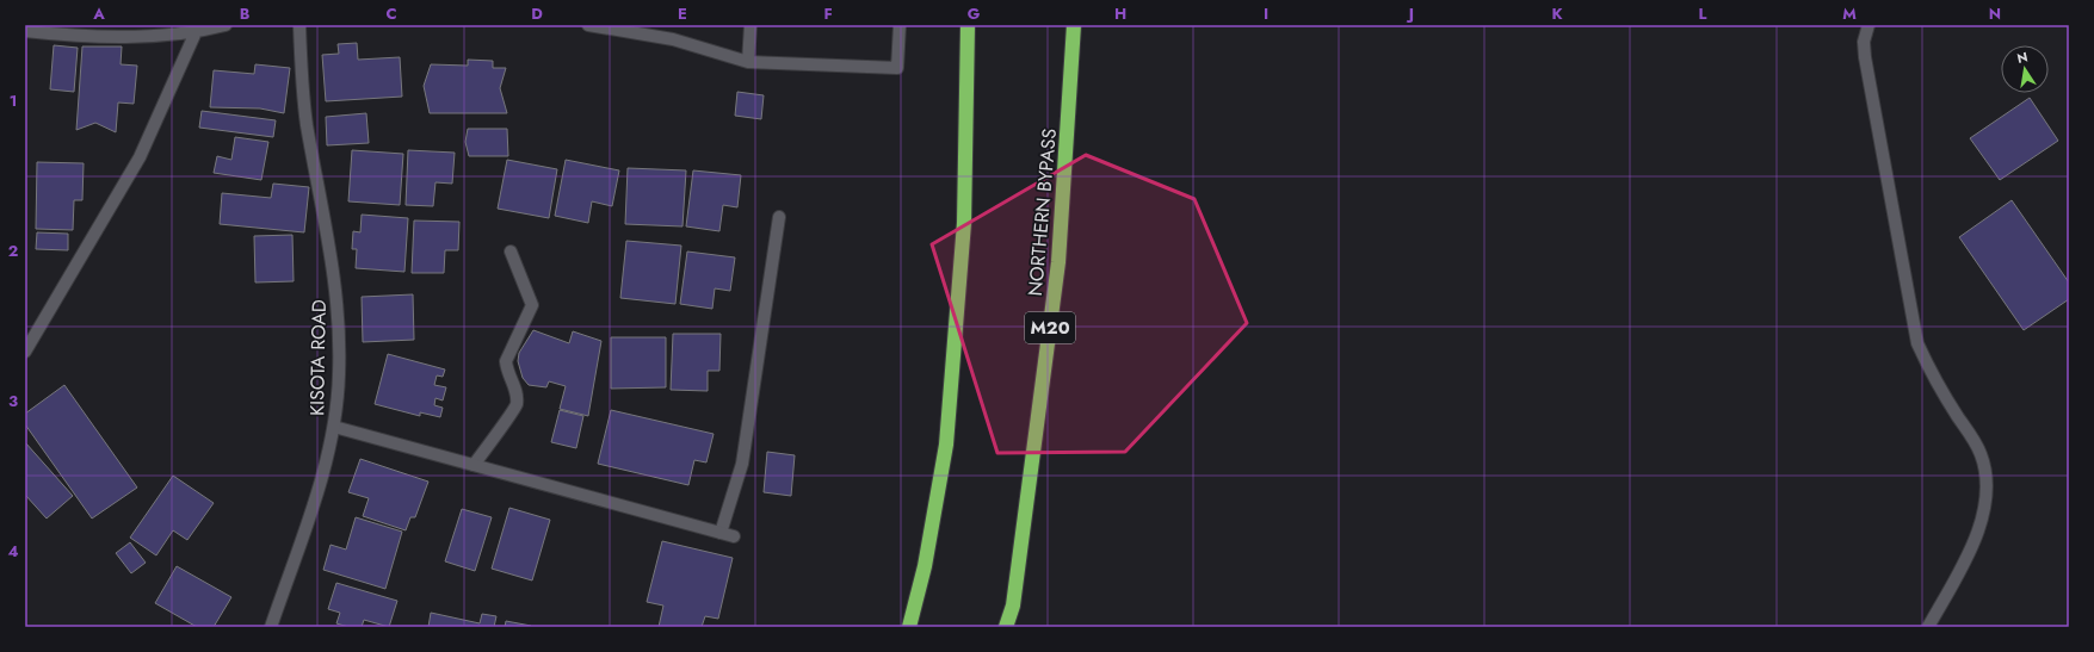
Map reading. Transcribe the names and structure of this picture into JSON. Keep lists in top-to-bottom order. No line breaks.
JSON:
{"streets":{"highway":["NORTHERN BYPASS","M20"],"street":["KISOTA ROAD"]},"north":"top","grid":{"columns":["A","B","C","D","E","F","G","H","I","J","K","L","M","N"],"rows":["1","2","3","4"]}}
